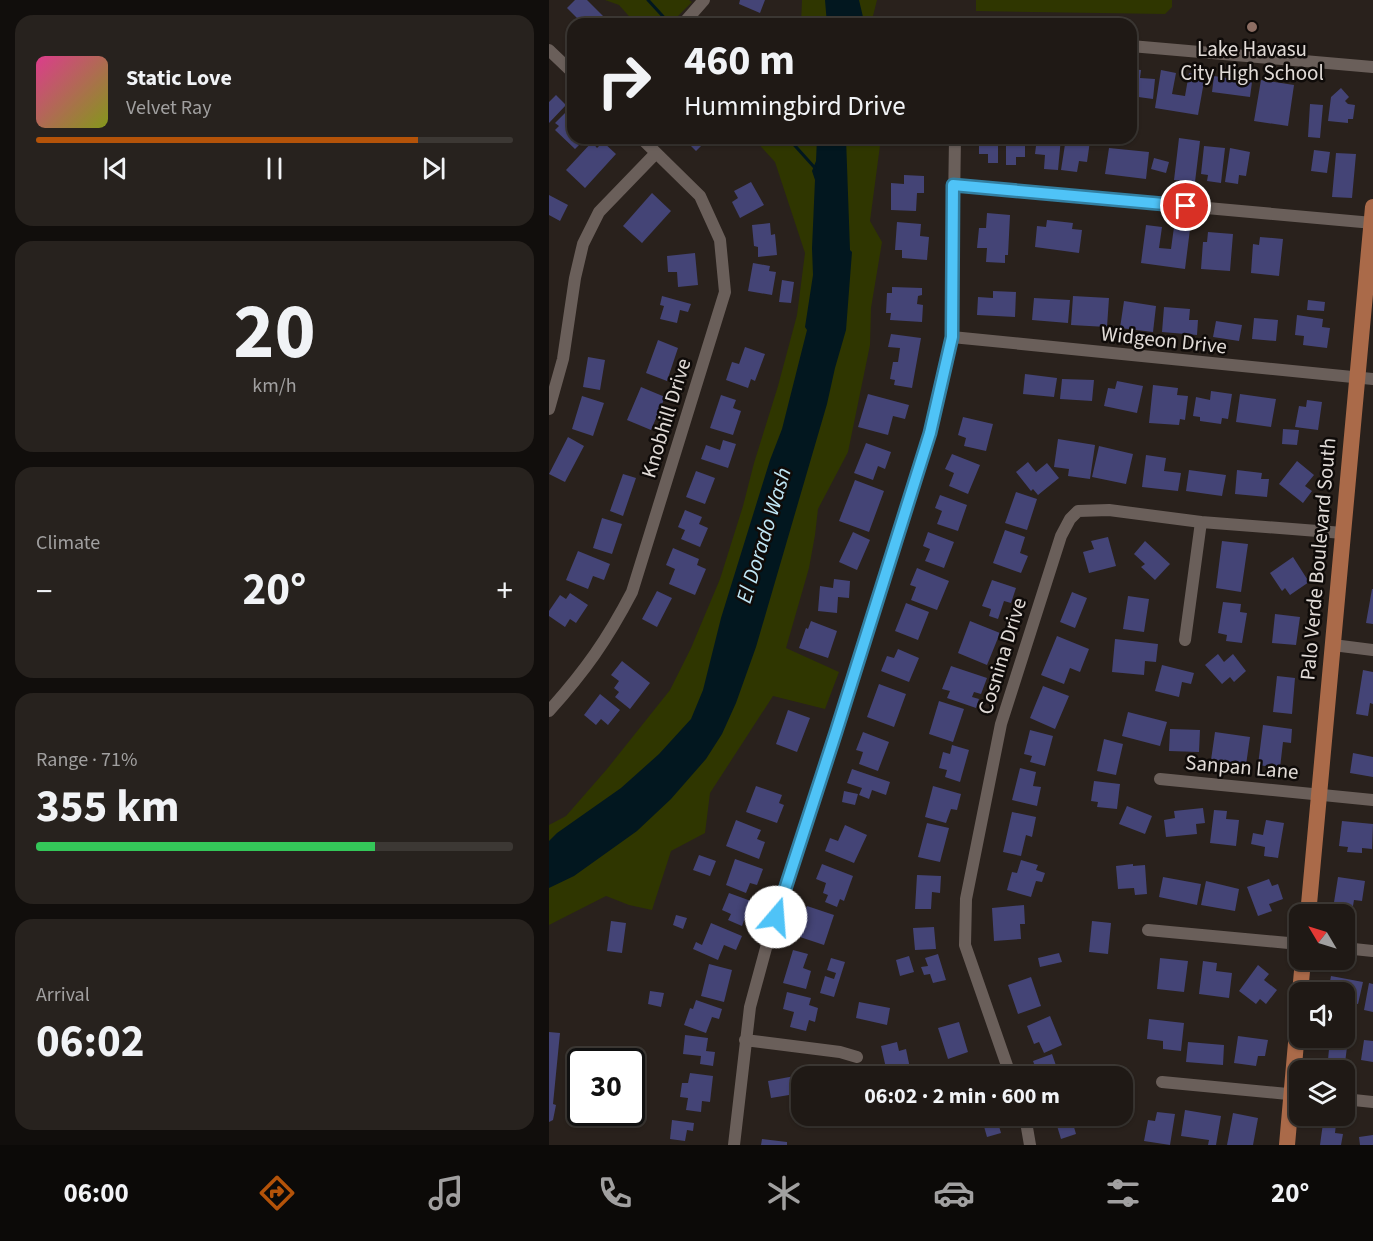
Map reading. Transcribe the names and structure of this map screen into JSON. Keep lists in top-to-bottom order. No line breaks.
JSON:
{"streets":{"main road":["Palo Verde Boulevard South"],"street":["Widgeon Drive","Knobhill Drive","Cosnina Drive","Sanpan Lane"]},"crossings":[["Widgeon Drive","Palo Verde Boulevard South"],["Palo Verde Boulevard South","Cosnina Drive"],["Palo Verde Boulevard South","Sanpan Lane"]],"water":["El Dorado Wash"],"places":["Lake Havasu City High School"],"north":"top left","page":{"turn":["460 m","Hummingbird Drive"],"song":["Static Love","Velvet Ray"],"tile":[["20","km/h"],"Climate",["Range · 71%","355 km"],["Arrival","06:02"]],"heat":["−","20°","+"],"limit":"30","trip":"06:02 · 2 min · 600 m","tabs":["06:00","20°"]}}
